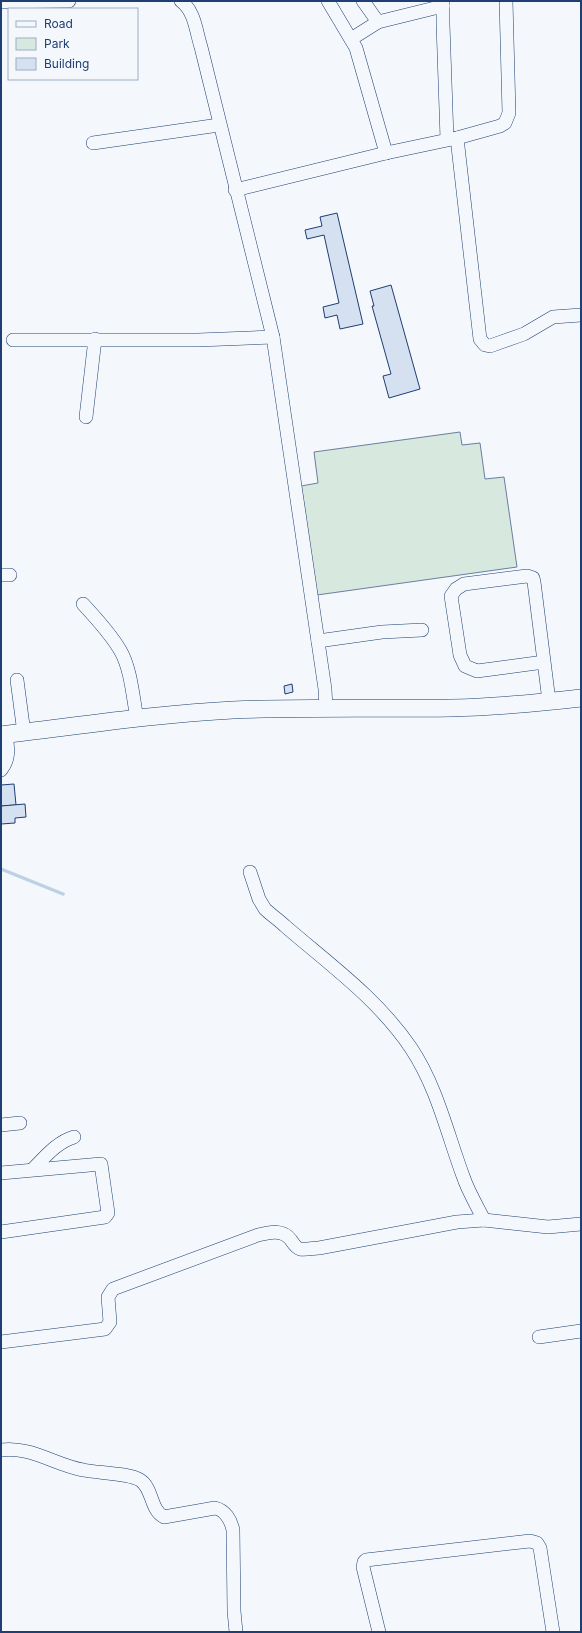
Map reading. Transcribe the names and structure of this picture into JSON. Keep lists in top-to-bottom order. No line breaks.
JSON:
{"legend":["Road","Park","Building"]}
